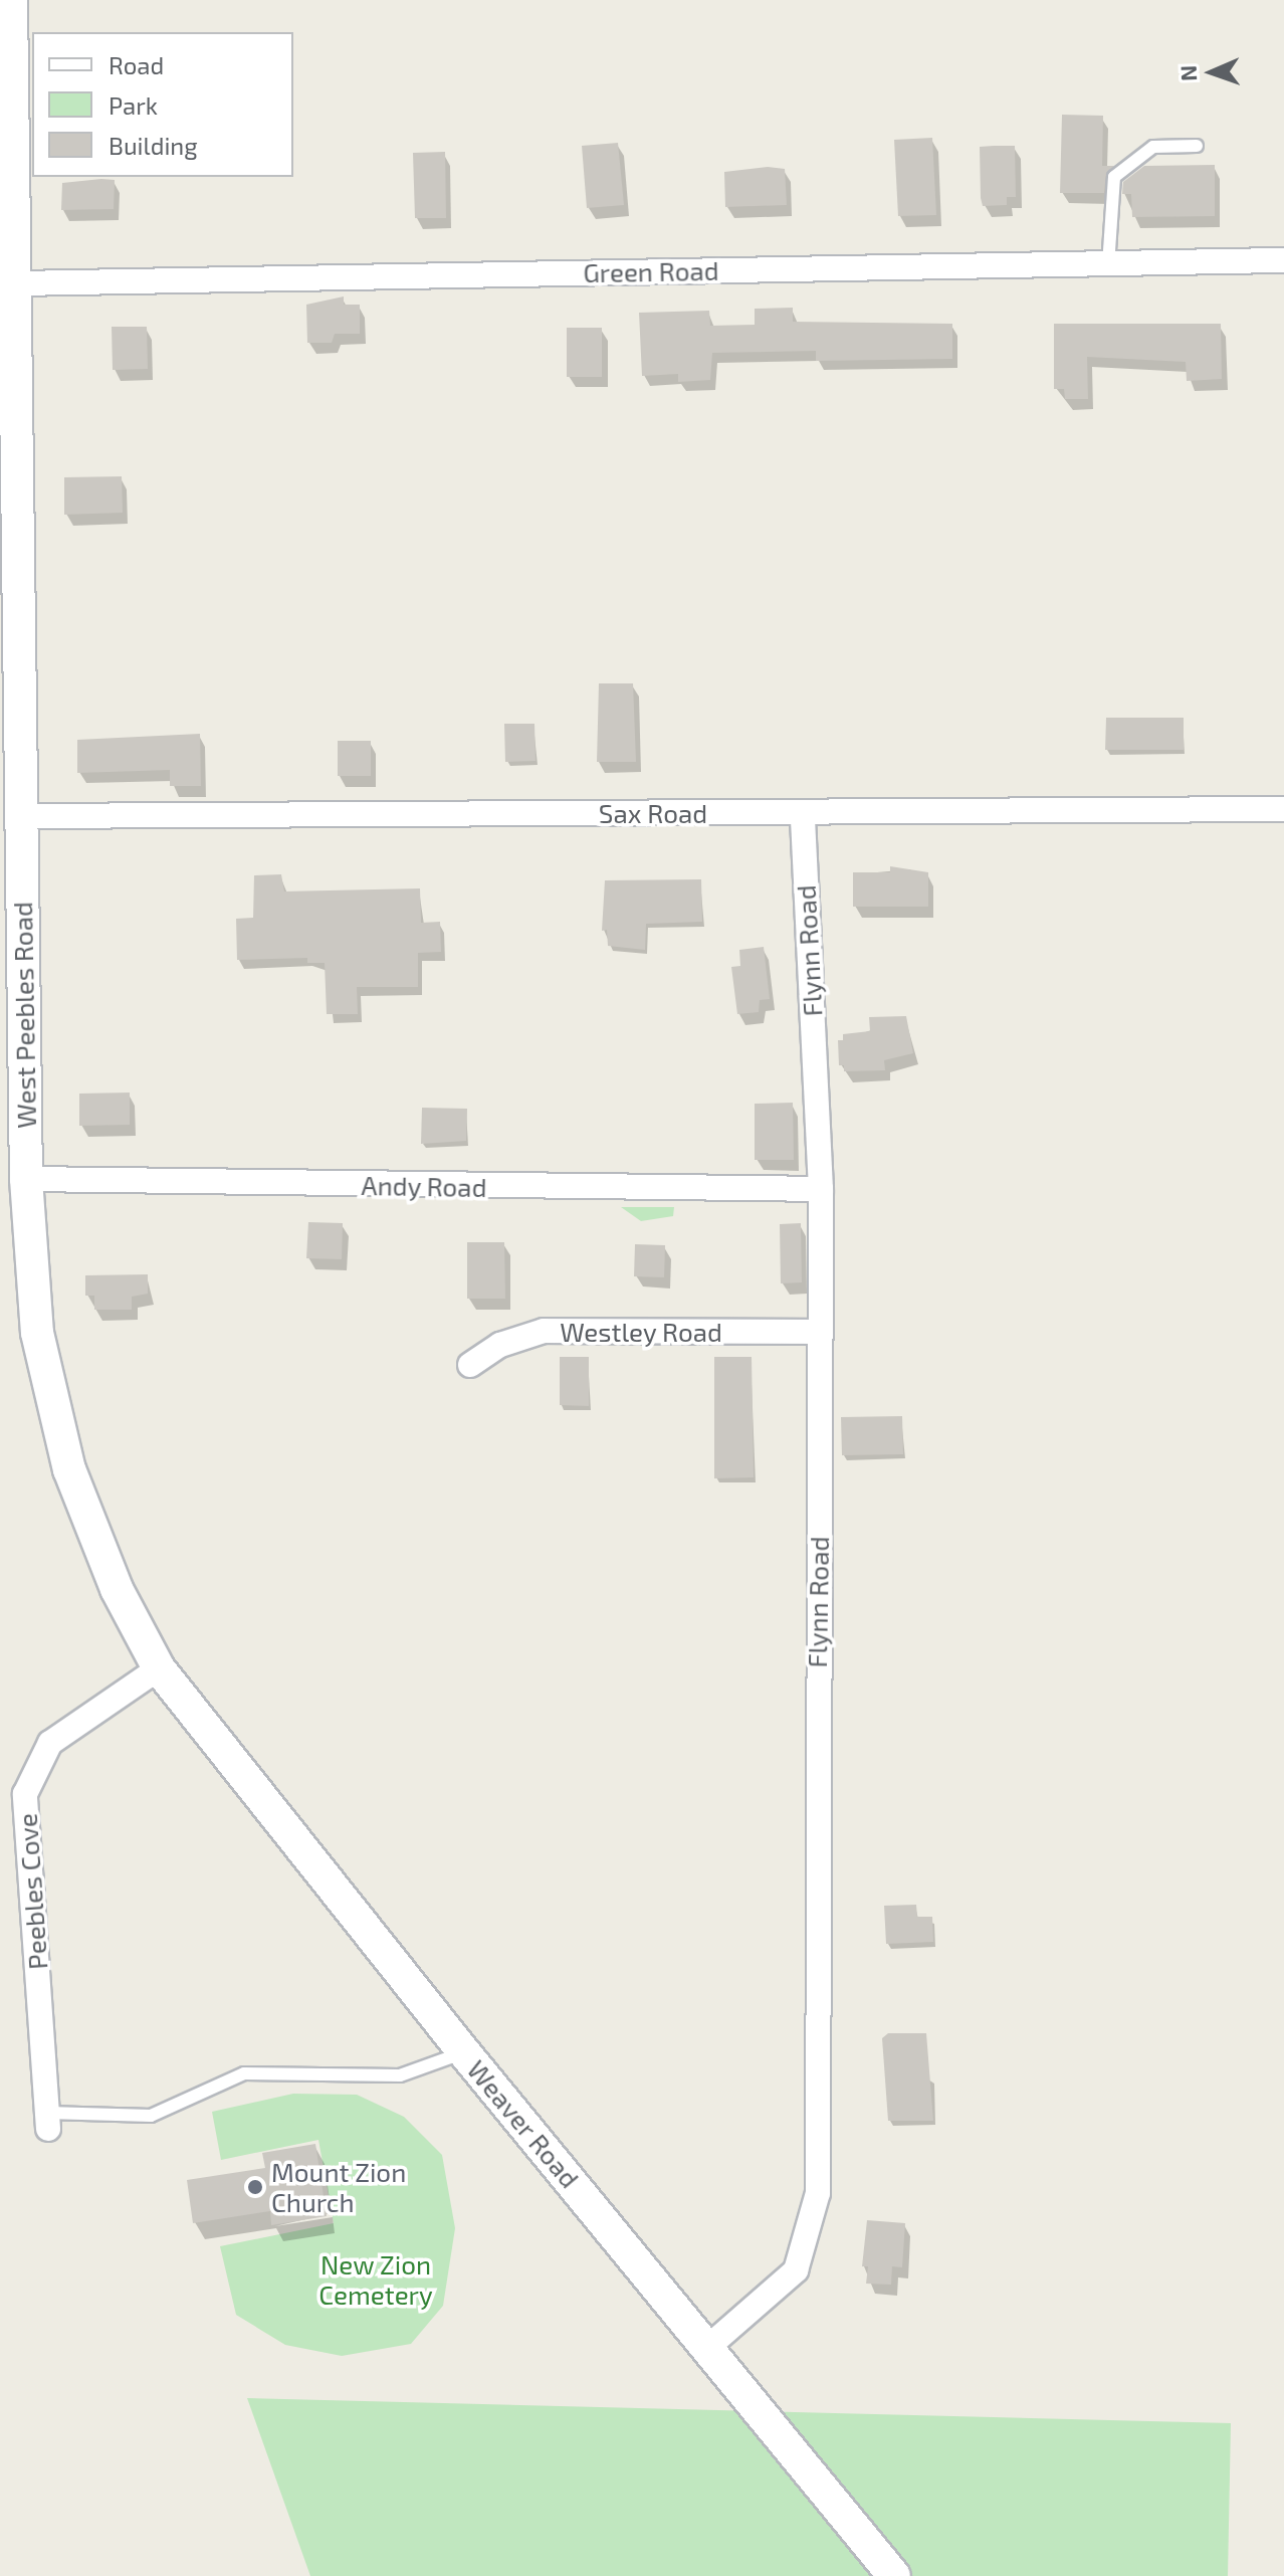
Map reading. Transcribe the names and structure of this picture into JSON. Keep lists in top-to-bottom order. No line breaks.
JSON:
{"streets":{"main road":["West Peebles Road","Weaver Road"],"street":["Green Road","Sax Road","Flynn Road","Andy Road","Westley Road","Peebles Cove"]},"crossings":[["Green Road","West Peebles Road"],["Sax Road","Flynn Road"],["Sax Road","West Peebles Road"],["Flynn Road","Andy Road"],["Flynn Road","Westley Road"],["Flynn Road","Weaver Road"],["West Peebles Road","Andy Road"],["West Peebles Road","Peebles Cove"],["West Peebles Road","Weaver Road"],["Peebles Cove","Weaver Road"]],"parks":["New Zion Cemetery"],"places":["Mount Zion Church"],"legend":["Road","Park","Building"],"north":"left"}
